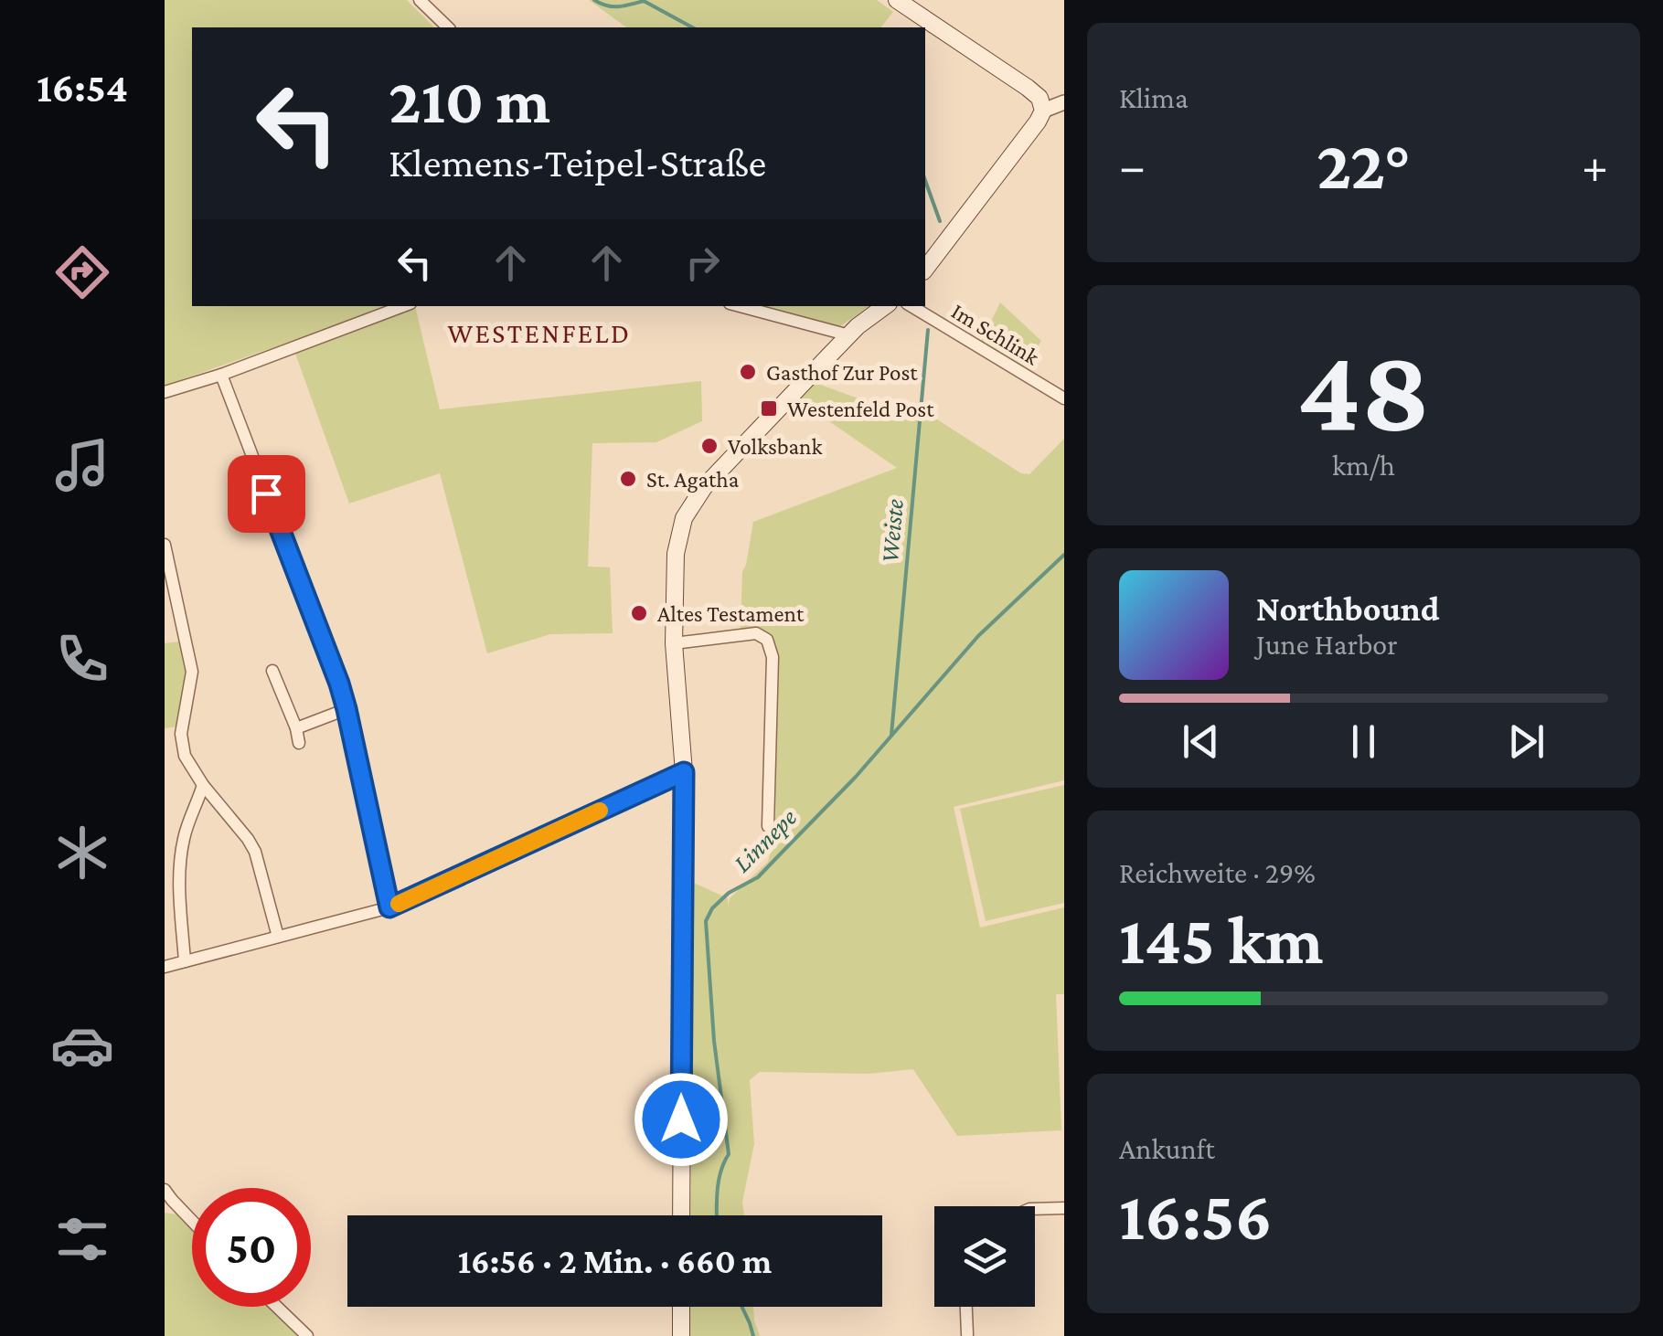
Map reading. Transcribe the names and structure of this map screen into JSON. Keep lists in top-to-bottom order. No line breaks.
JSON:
{"streets":{"street":["Im Schlink"]},"districts":["WESTENFELD"],"water":["Weiste","Linnepe"],"places":{"other":["Gasthof Zur Post","Volksbank","St. Agatha","Altes Testament"],"transit":["Westenfeld Post"]},"page":{"tabs":"16:54","tile":["Klima",["48","km/h"],["Reichweite · 29%","145 km"],["Ankunft","16:56"]],"turn":["210 m","Klemens-Teipel-Straße"],"heat":["−","22°","+"],"song":["Northbound","June Harbor"],"limit":"50","trip":"16:56 · 2 Min. · 660 m"}}
